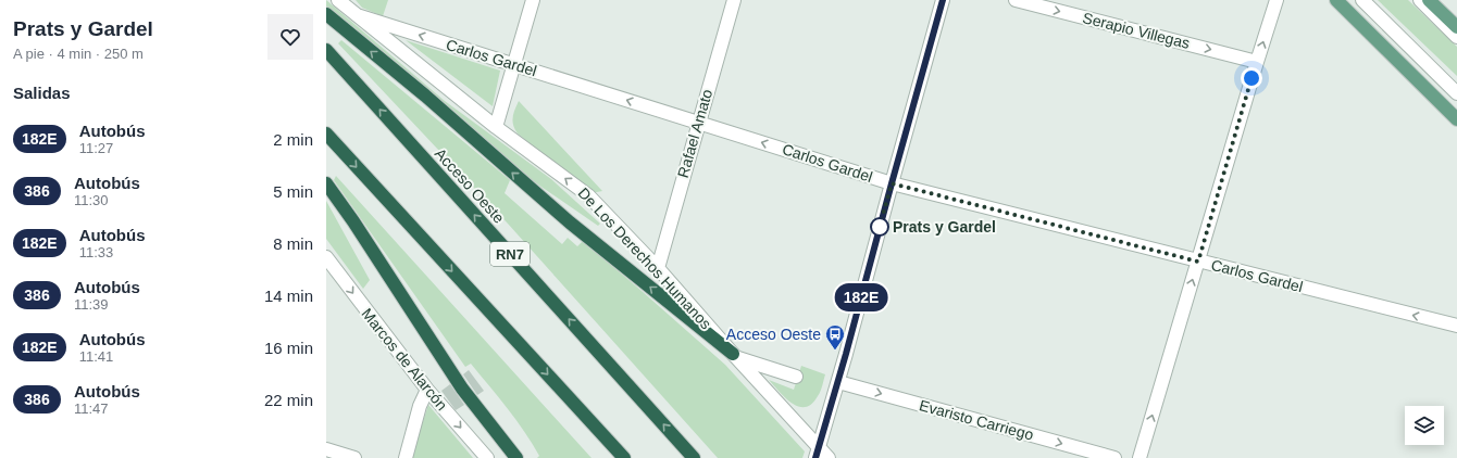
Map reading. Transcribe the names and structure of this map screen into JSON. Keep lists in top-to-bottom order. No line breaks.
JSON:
{"streets":{"highway":["Acceso Oeste","RN7"],"street":["Serapio Villegas","Carlos Gardel","Rafael Amato","De Los Derechos Humanos","Marcos de Alarcón","Evaristo Carriego"]},"crossings":[["Carlos Gardel","Rafael Amato"],["Carlos Gardel","De Los Derechos Humanos"],["Rafael Amato","De Los Derechos Humanos"]],"one_way":["Serapio Villegas","Carlos Gardel","Marcos de Alarcón","Evaristo Carriego"],"places":{"other":["Prats y Gardel"],"bus stop":["Acceso Oeste"]},"lines":["bus line 182E"],"page":{"heading":[["Prats y Gardel","A pie · 4 min · 250 m"],"Salidas"],"on_map":"182E","list":[{"mark":"182E","name":"Autobús","note":"11:27","value":"2 min"},{"mark":"386","name":"Autobús","note":"11:30","value":"5 min"},{"mark":"182E","name":"Autobús","note":"11:33","value":"8 min"},{"mark":"386","name":"Autobús","note":"11:39","value":"14 min"},{"mark":"182E","name":"Autobús","note":"11:41","value":"16 min"},{"mark":"386","name":"Autobús","note":"11:47","value":"22 min"}]}}
